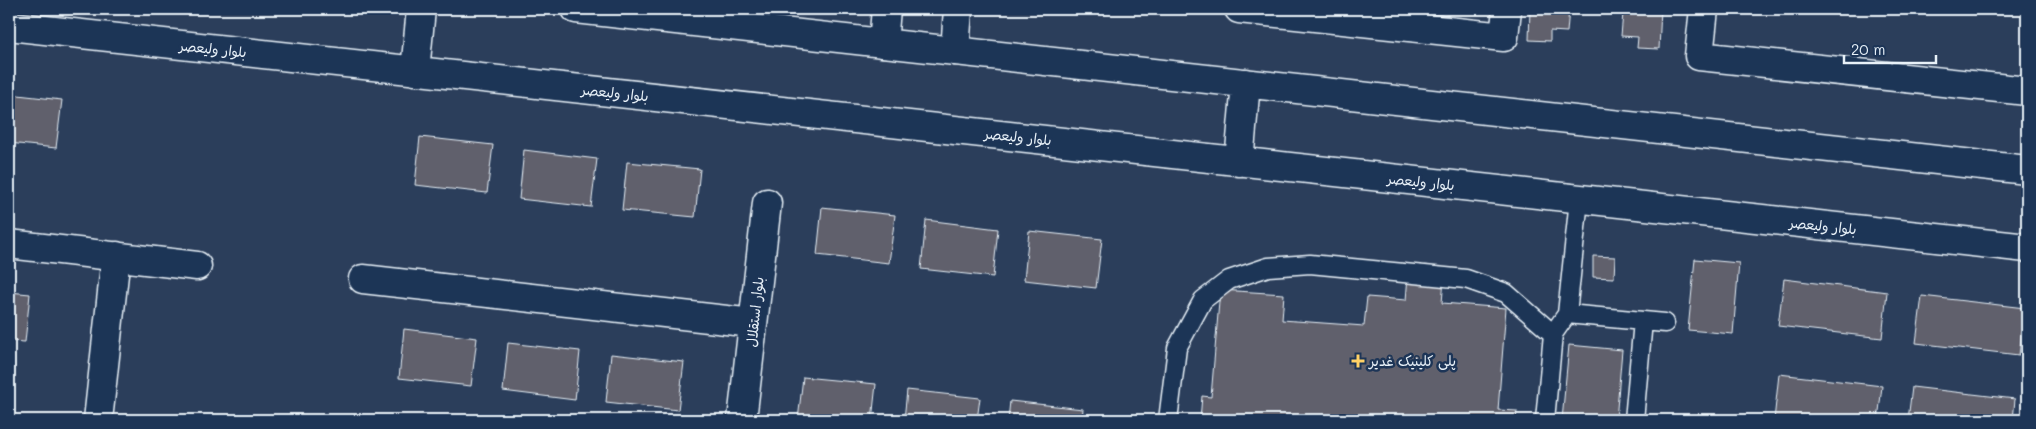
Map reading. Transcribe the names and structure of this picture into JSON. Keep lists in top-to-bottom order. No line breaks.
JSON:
{"streets":{"street":["بلوار ولیعصر","بلوار استقلال"]},"places":{"health":["پلی کلینیک غدیر"]},"scale_bar":"20 m"}
